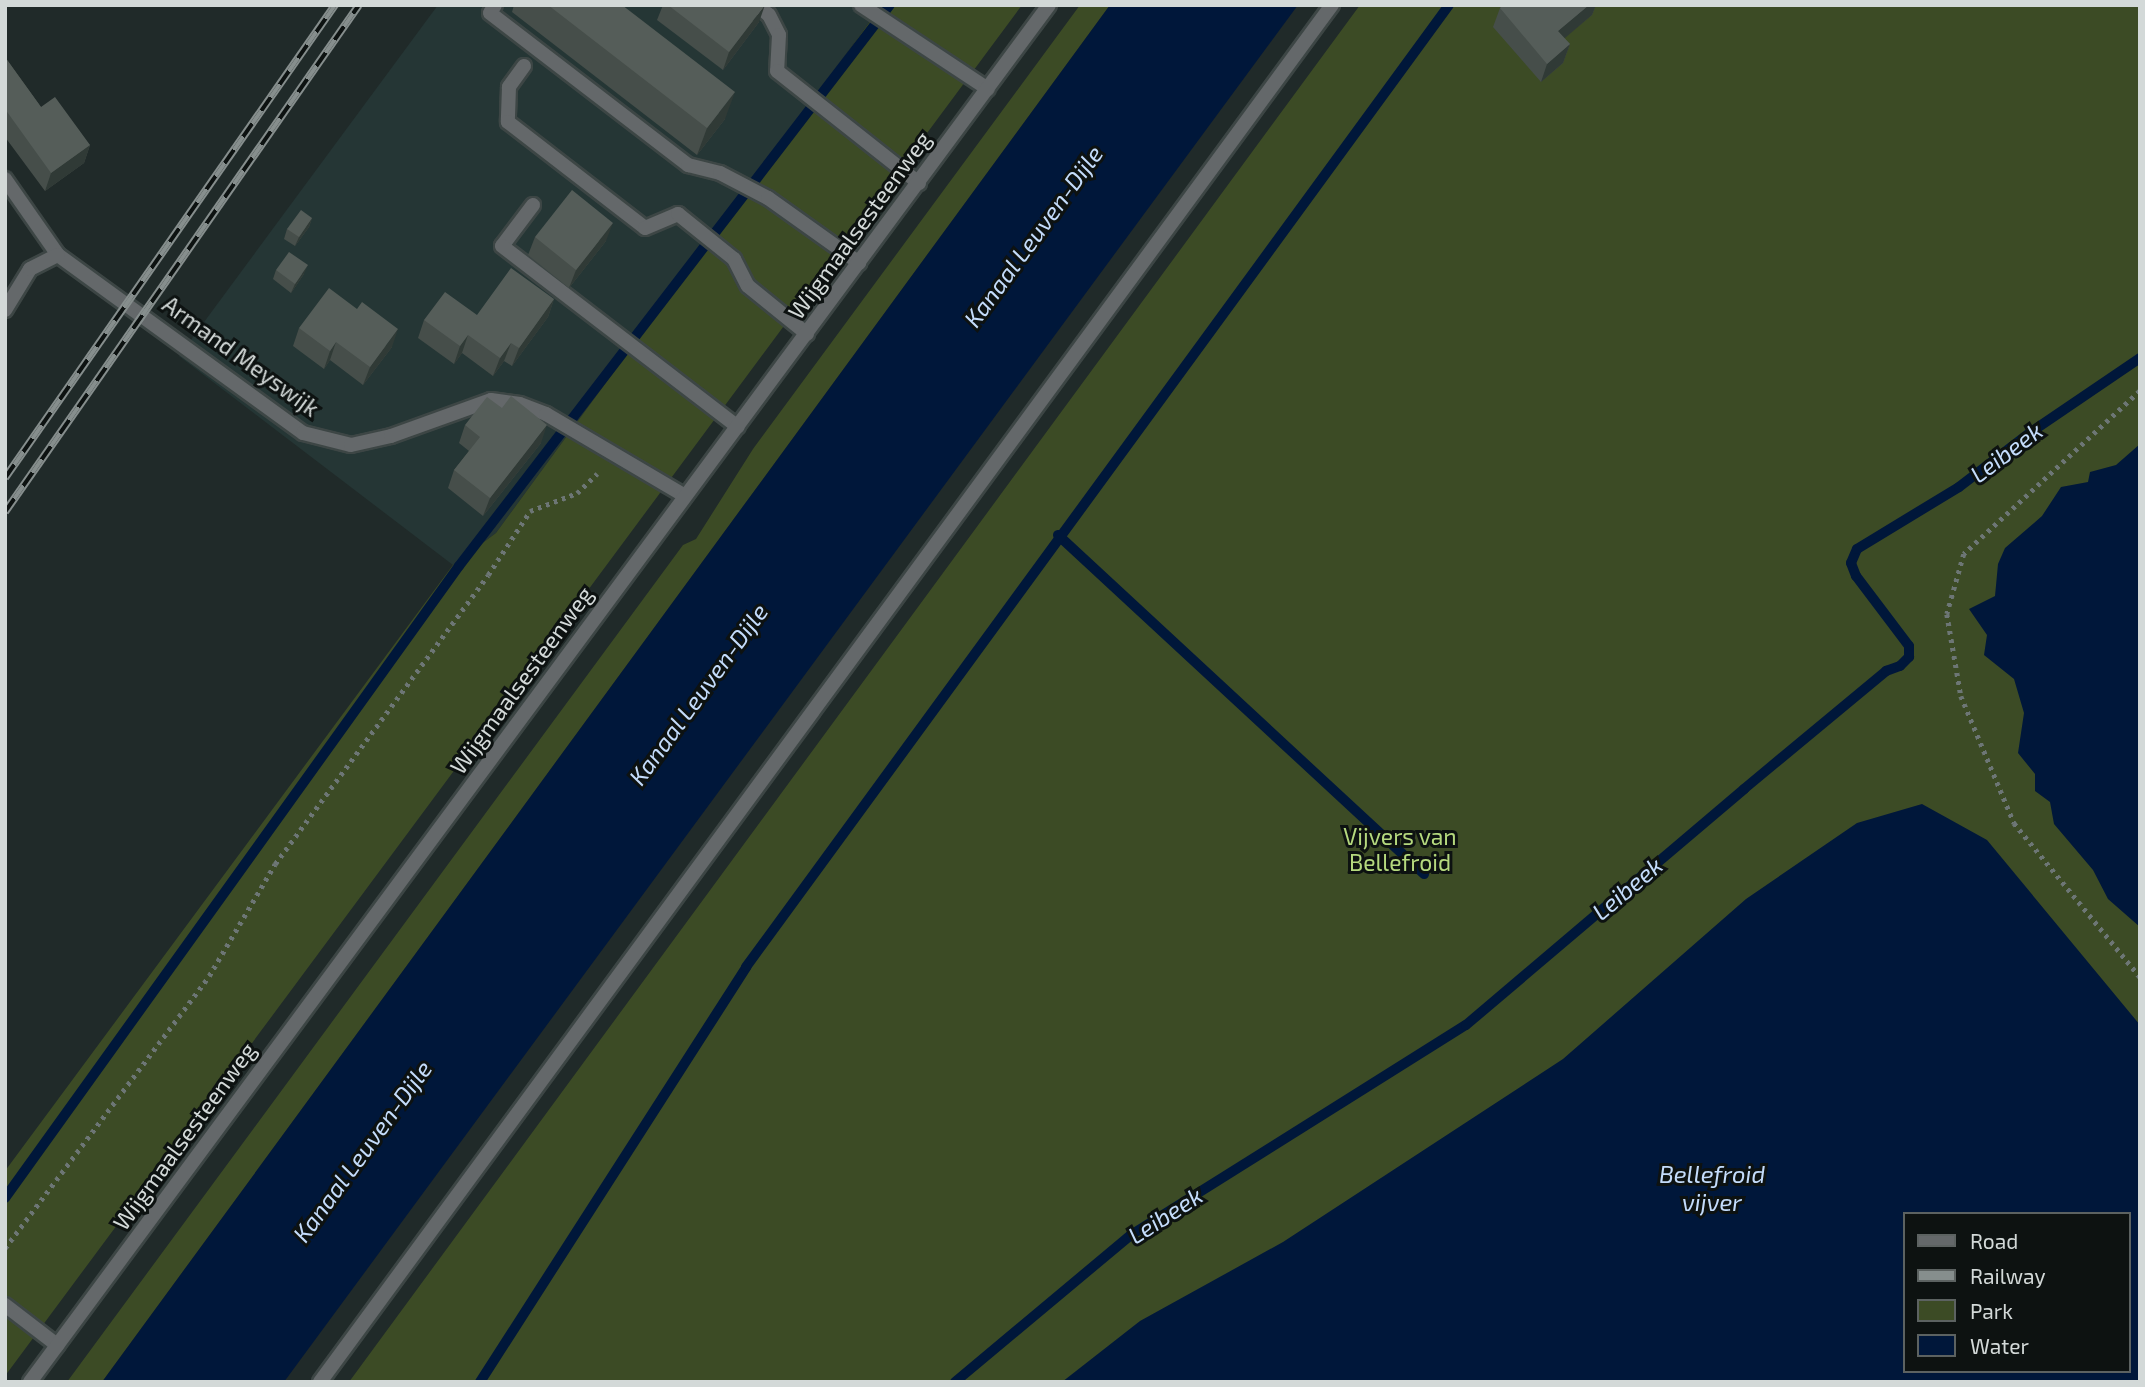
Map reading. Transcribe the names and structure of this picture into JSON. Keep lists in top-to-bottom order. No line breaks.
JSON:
{"streets":{"street":["Wijgmaalsesteenweg","Armand Meyswijk"]},"crossings":[["Wijgmaalsesteenweg","Armand Meyswijk"]],"water":["Kanaal Leuven-Dijle","Leibeek","Bellefroid vijver"],"parks":["Vijvers van Bellefroid"],"legend":["Road","Railway","Park","Water"]}
